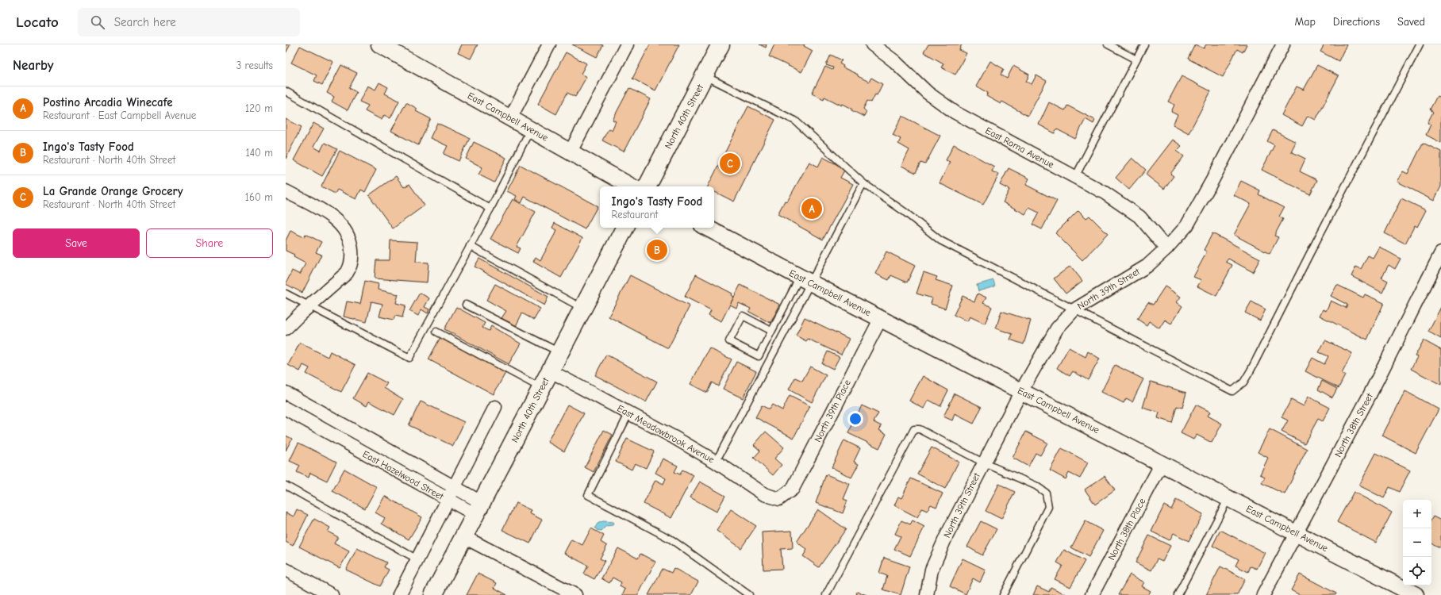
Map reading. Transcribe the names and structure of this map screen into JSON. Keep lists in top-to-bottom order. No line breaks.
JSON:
{"streets":{"main road":["North 40th Street"],"street":["East Campbell Avenue","East Roma Avenue","North 39th Street","North 39th Place","North 38th Street","East Meadowbrook Avenue","East Hazelwood Street","North 38th Place"]},"crossings":[["East Campbell Avenue","North 39th Street"],["East Campbell Avenue","North 39th Place"],["East Campbell Avenue","North 38th Street"],["East Campbell Avenue","North 38th Place"],["North 40th Street","East Meadowbrook Avenue"],["North 40th Street","East Hazelwood Street"],["East Roma Avenue","North 39th Street"],["North 39th Place","East Meadowbrook Avenue"]],"page":{"header":"Locato","search":"Search here","nav":["Map","Directions","Saved"],"heading":["Nearby","3 results"],"list":[{"mark":"A","name":"Postino Arcadia Winecafe","note":"Restaurant · East Campbell Avenue","value":"120 m"},{"mark":"B","name":"Ingo's Tasty Food","note":"Restaurant · North 40th Street","value":"140 m"},{"mark":"C","name":"La Grande Orange Grocery","note":"Restaurant · North 40th Street","value":"160 m"}],"pins":["C","A","B"],"popup":["Ingo's Tasty Food","Restaurant"],"buttons":["Save","Share"],"map_buttons":["+","−"]}}
